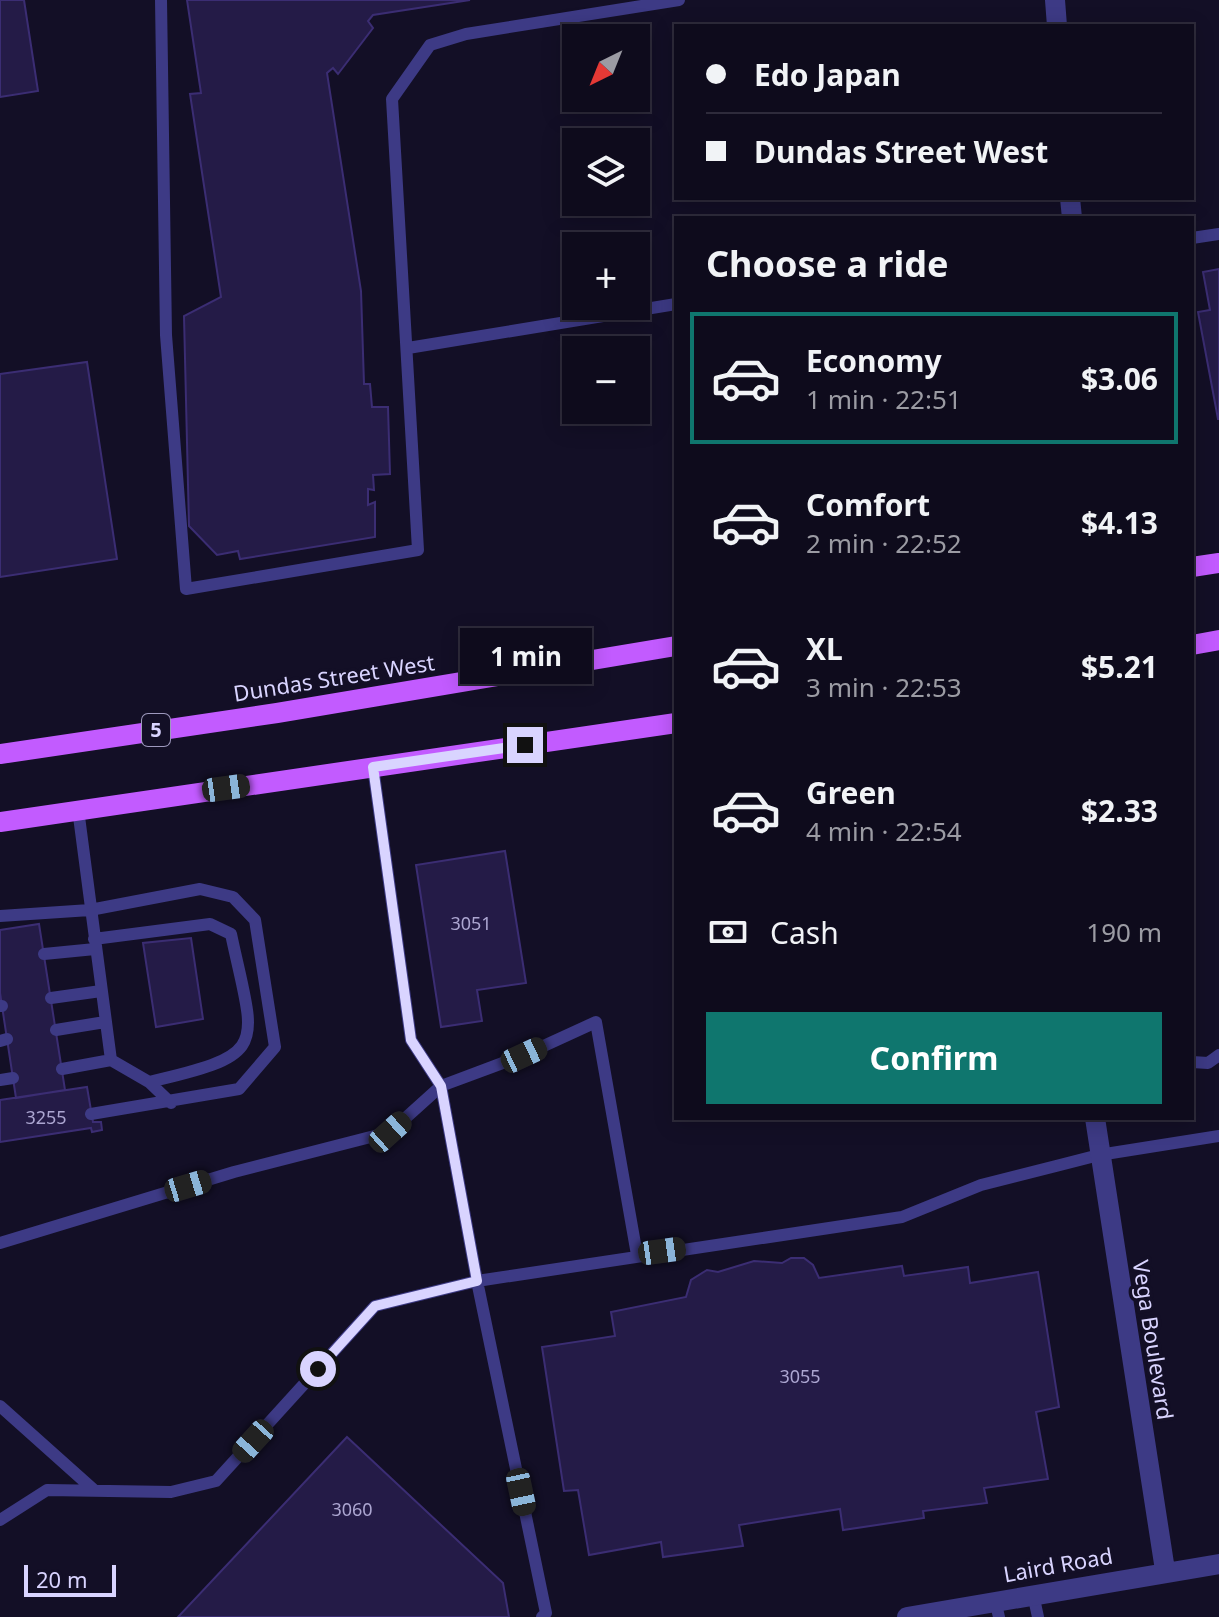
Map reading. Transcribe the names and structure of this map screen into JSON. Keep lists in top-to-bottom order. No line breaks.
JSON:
{"streets":{"main road":["Dundas Street West","5"],"street":["Vega Boulevard","Laird Road"]},"crossings":[["Vega Boulevard","Laird Road"]],"house_numbers":["3051","3255","3055","3060"],"scale_bar":"20 m","north":"bottom left","page":{"map_buttons":["+","−"],"banner":["Edo Japan","Dundas Street West"],"heading":"Choose a ride","list":[{"name":"Economy","note":"1 min · 22:51","value":"$3.06"},{"name":"Comfort","note":"2 min · 22:52","value":"$4.13"},{"name":"XL","note":"3 min · 22:53","value":"$5.21"},{"name":"Green","note":"4 min · 22:54","value":"$2.33"}],"bubble":"1 min","pay":["Cash","190 m"],"buttons":"Confirm","scale":"20 m"}}
